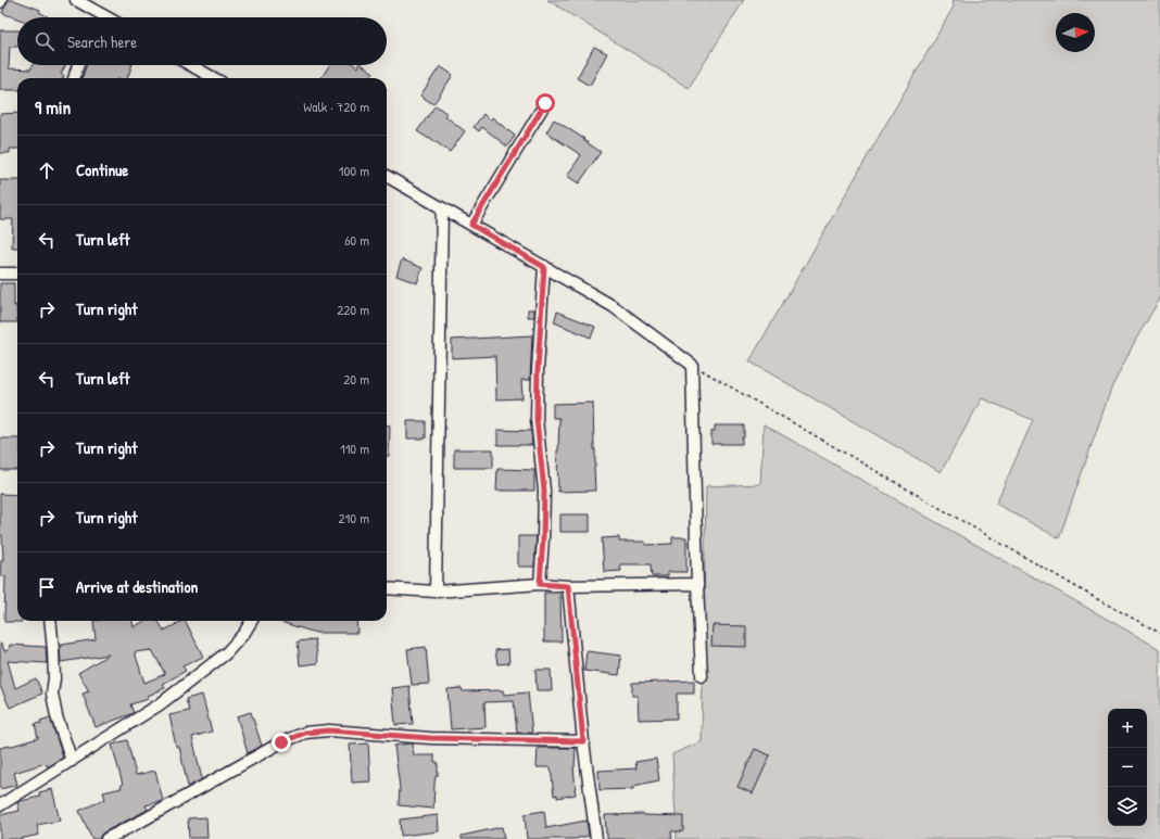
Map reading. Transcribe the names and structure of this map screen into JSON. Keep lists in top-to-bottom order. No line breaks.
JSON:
{"north":"right","page":{"search":"Search here","heading":["9 min","Walk · 720 m"],"list":[["Continue","100 m"],["Turn left","60 m"],["Turn right","220 m"],["Turn left","20 m"],["Turn right","110 m"],["Turn right","210 m"],"Arrive at destination"],"map_buttons":["+","−"]}}
